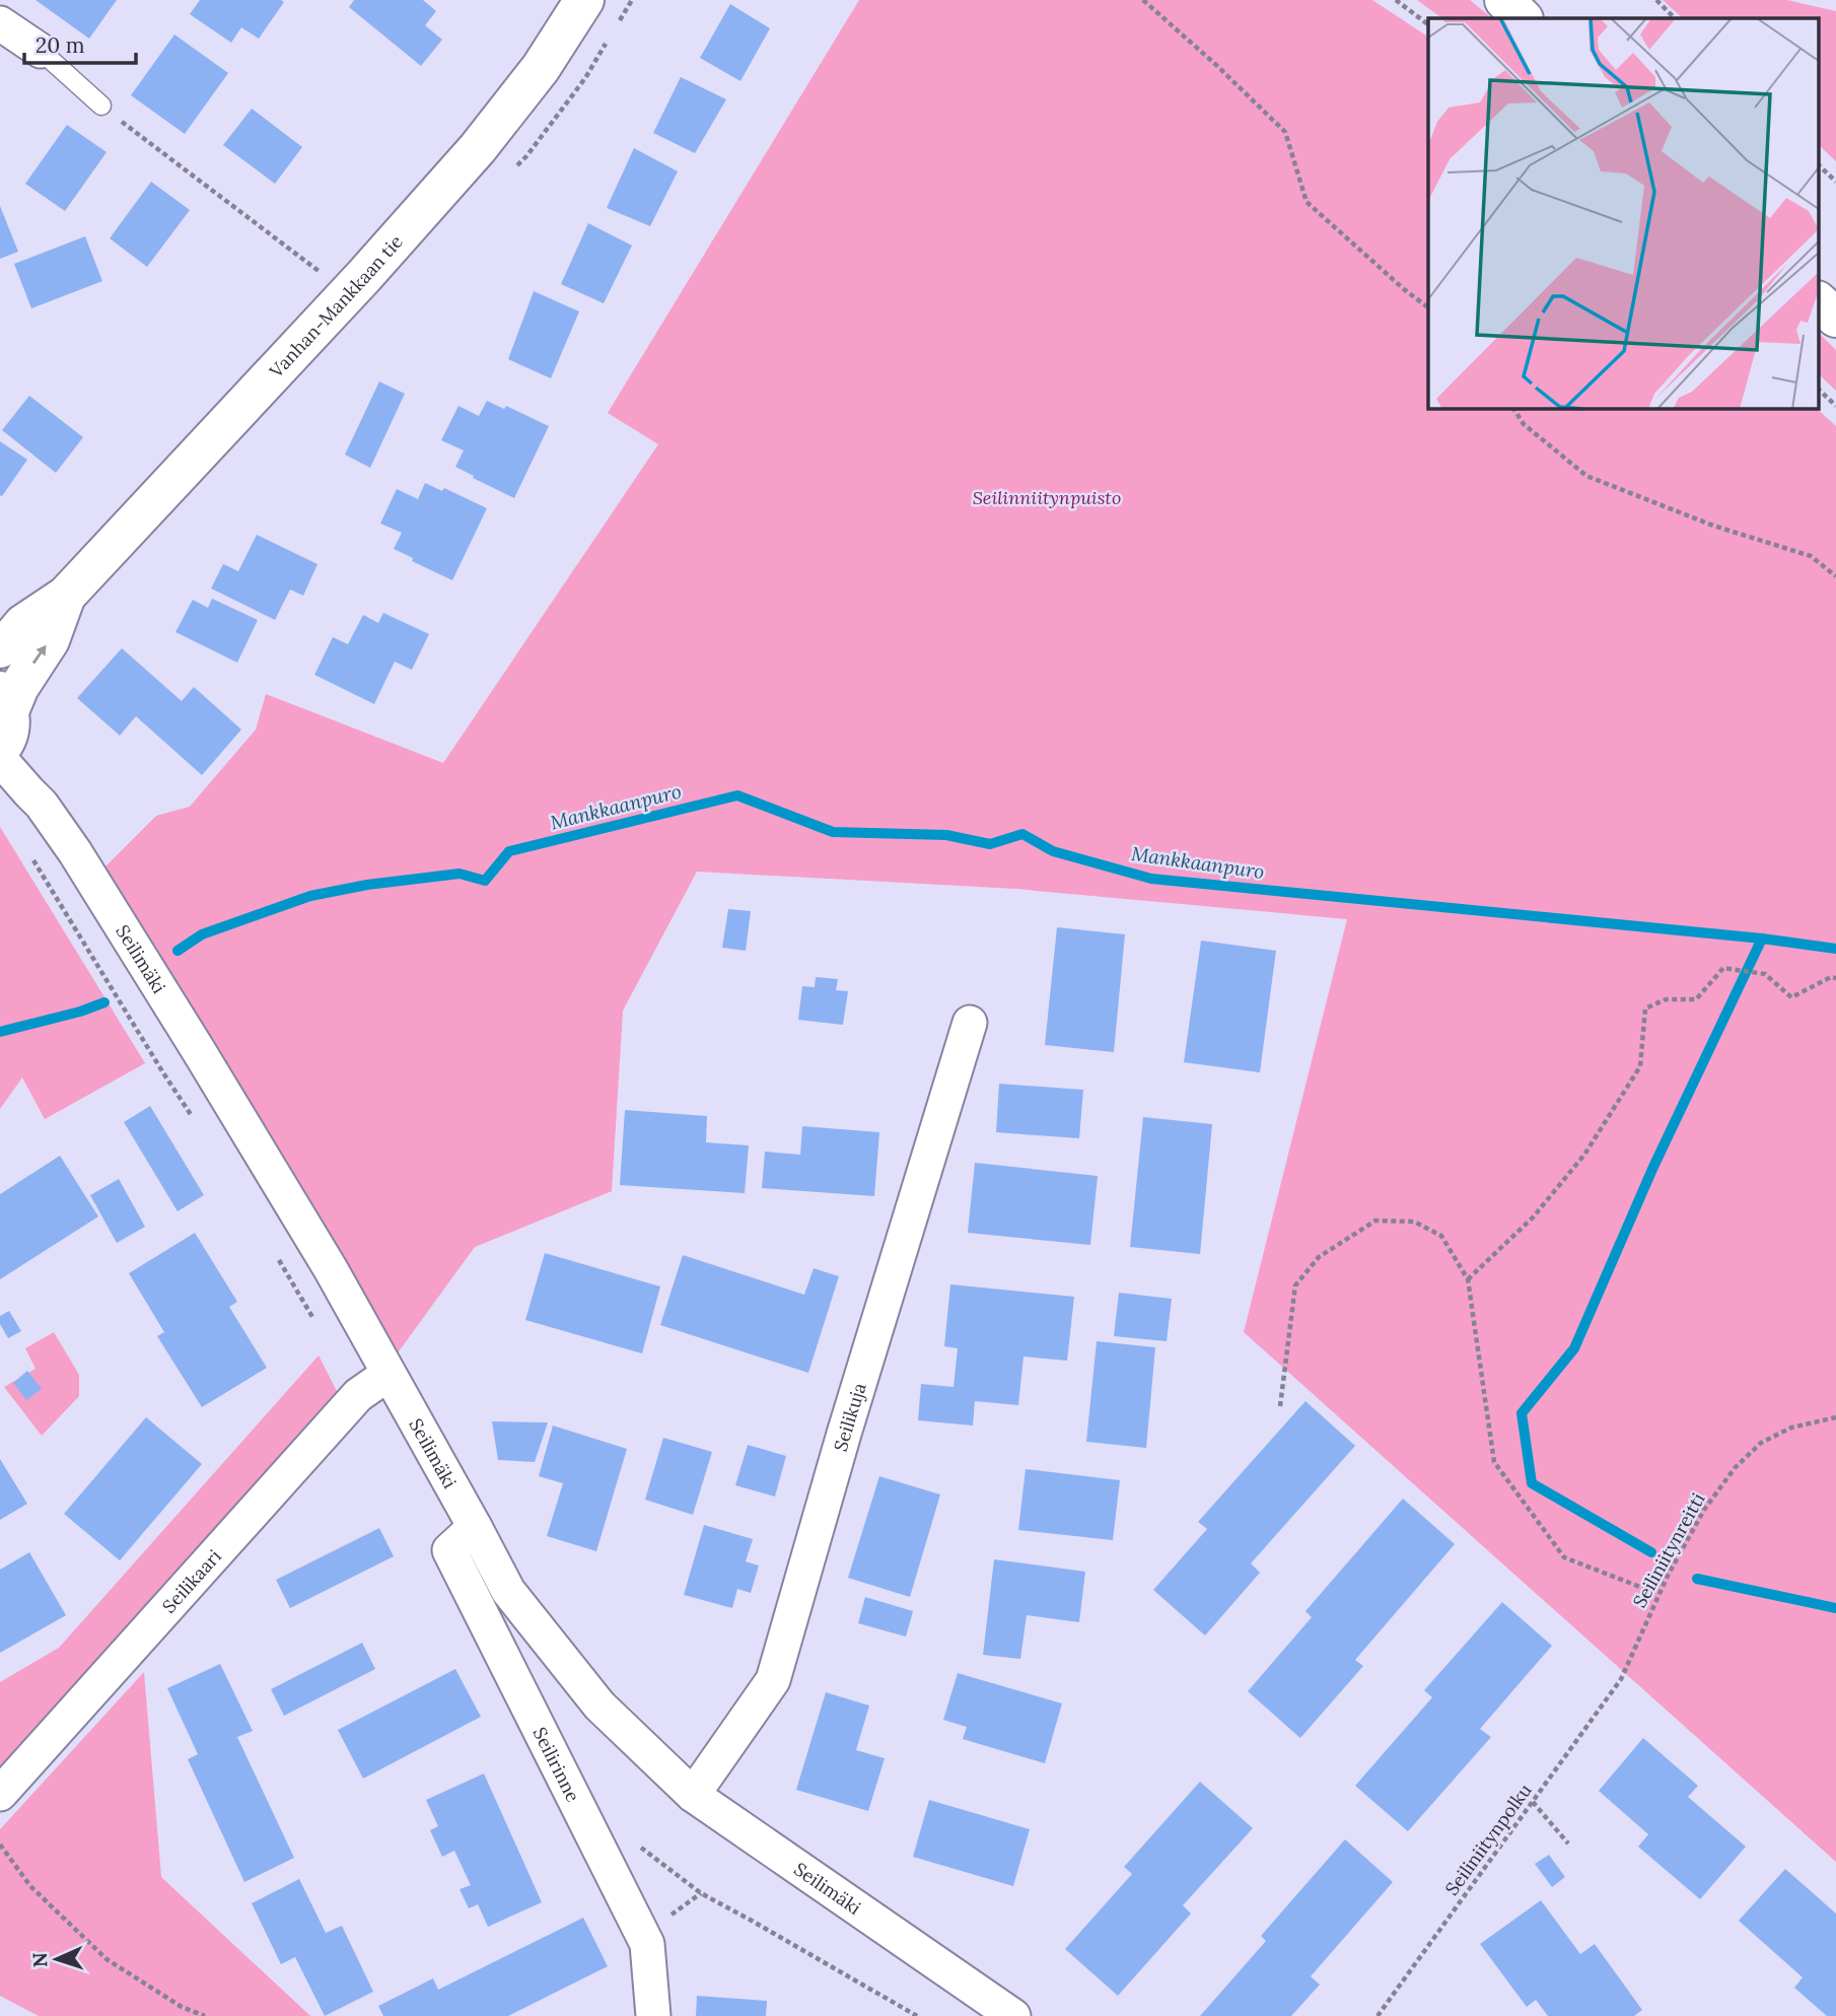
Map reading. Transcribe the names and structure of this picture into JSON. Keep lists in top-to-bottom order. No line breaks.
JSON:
{"streets":{"main road":["Vanhan-Mankkaan tie"],"street":["Seilimäki","Seilikuja","Seilikaari","Seilirinne"],"path":["Seiliniitynreitti","Seiliniitynpolku"]},"crossings":[["Seilimäki","Seilikuja"],["Seilimäki","Seilikaari"],["Seilimäki","Seilirinne"],["Seiliniitynreitti","Seiliniitynpolku"]],"water":["Mankkaanpuro"],"parks":["Seilinniitynpuisto"],"scale_bar":"20 m","north":"left"}
